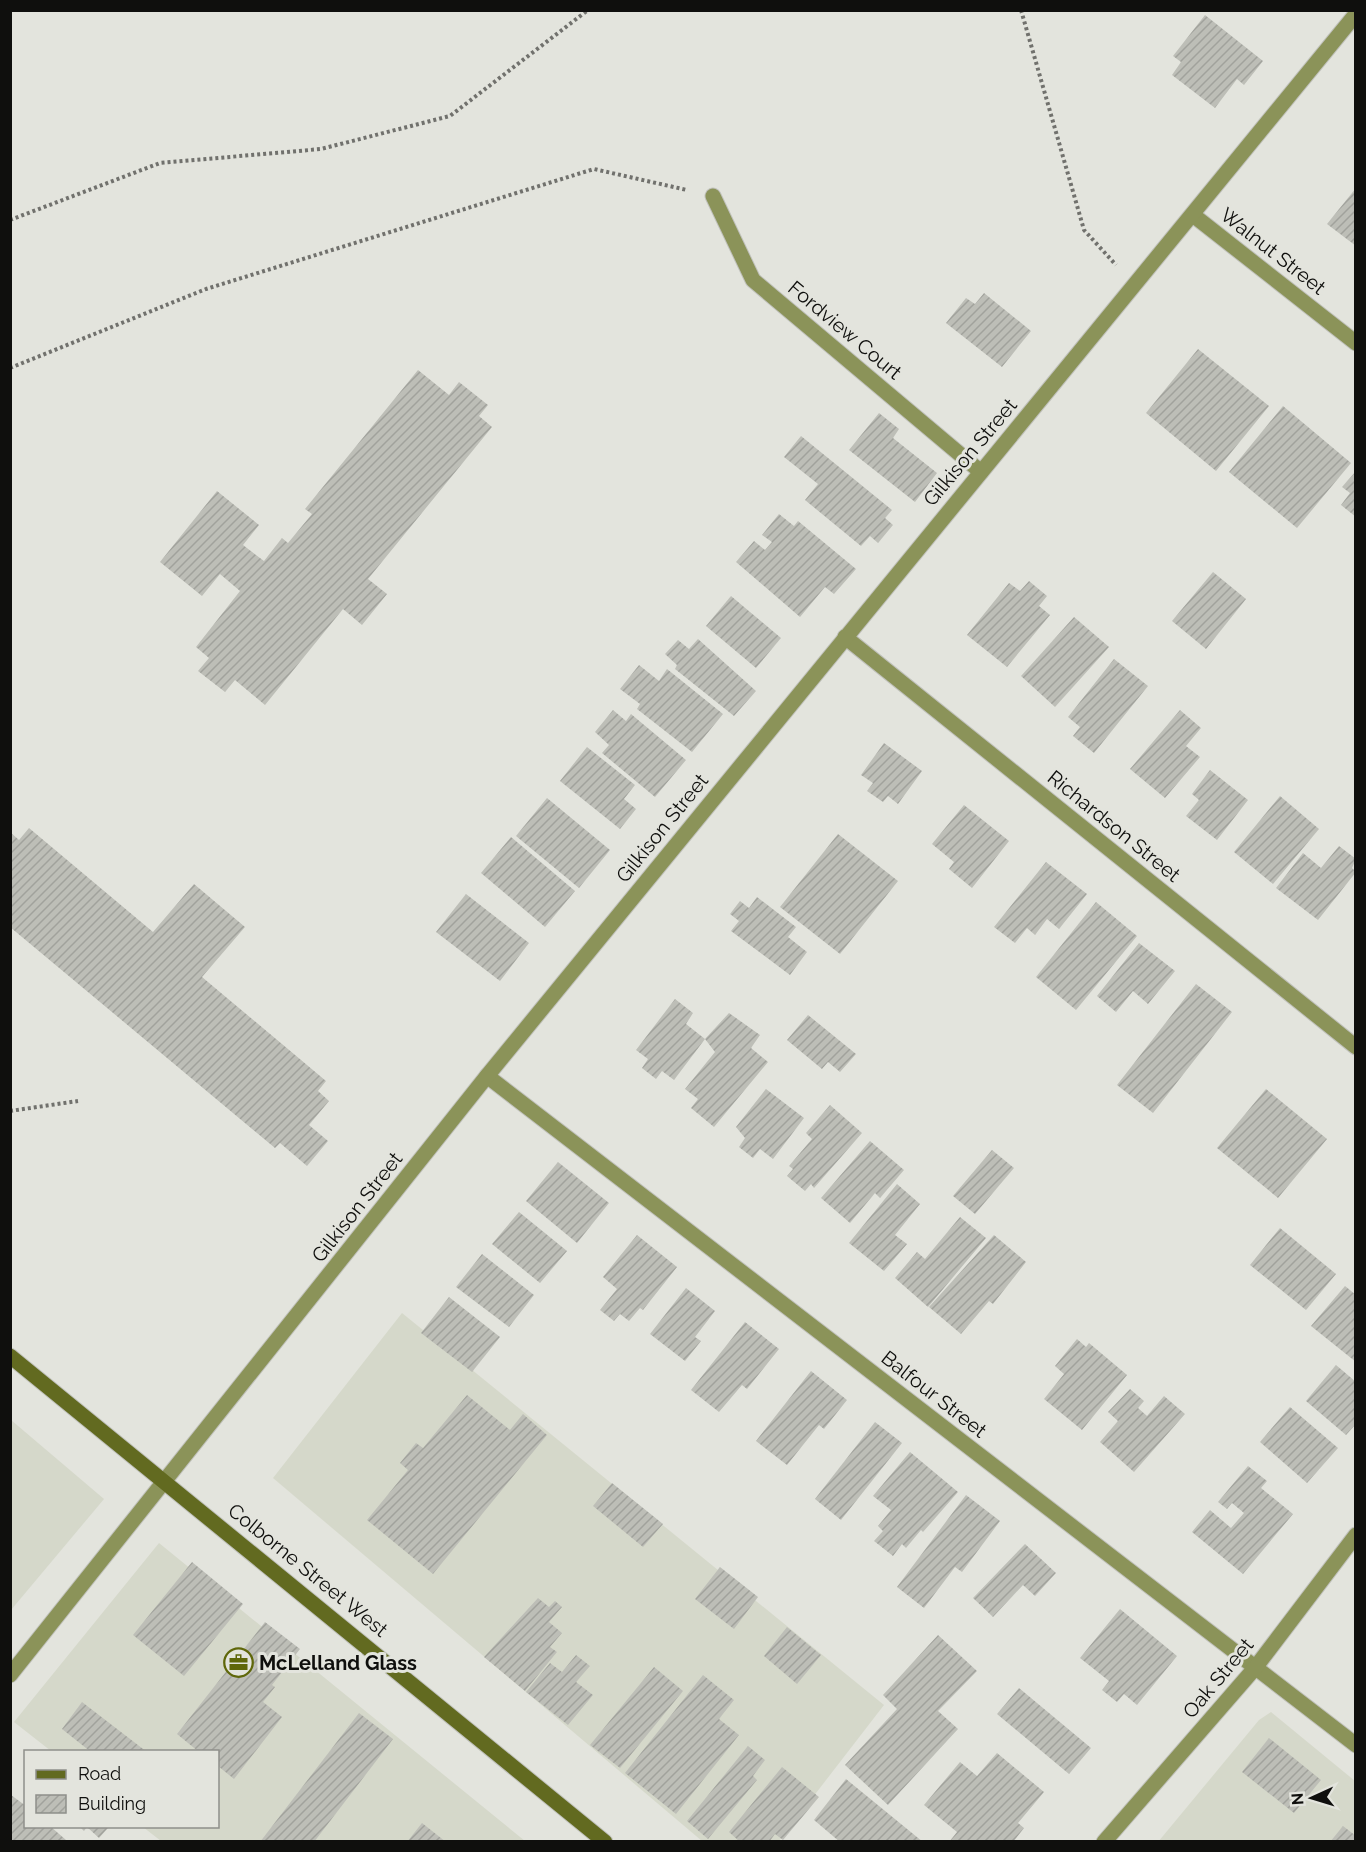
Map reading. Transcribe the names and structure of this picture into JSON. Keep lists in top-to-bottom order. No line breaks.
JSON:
{"streets":{"main road":["Colborne Street West"],"street":["Walnut Street","Fordview Court","Gilkison Street","Richardson Street","Balfour Street","Oak Street"]},"crossings":[["Walnut Street","Gilkison Street"],["Fordview Court","Gilkison Street"],["Gilkison Street","Richardson Street"],["Gilkison Street","Balfour Street"],["Gilkison Street","Colborne Street West"],["Balfour Street","Oak Street"]],"places":{"office":["McLelland Glass"]},"legend":["Road","Building"],"north":"left"}
